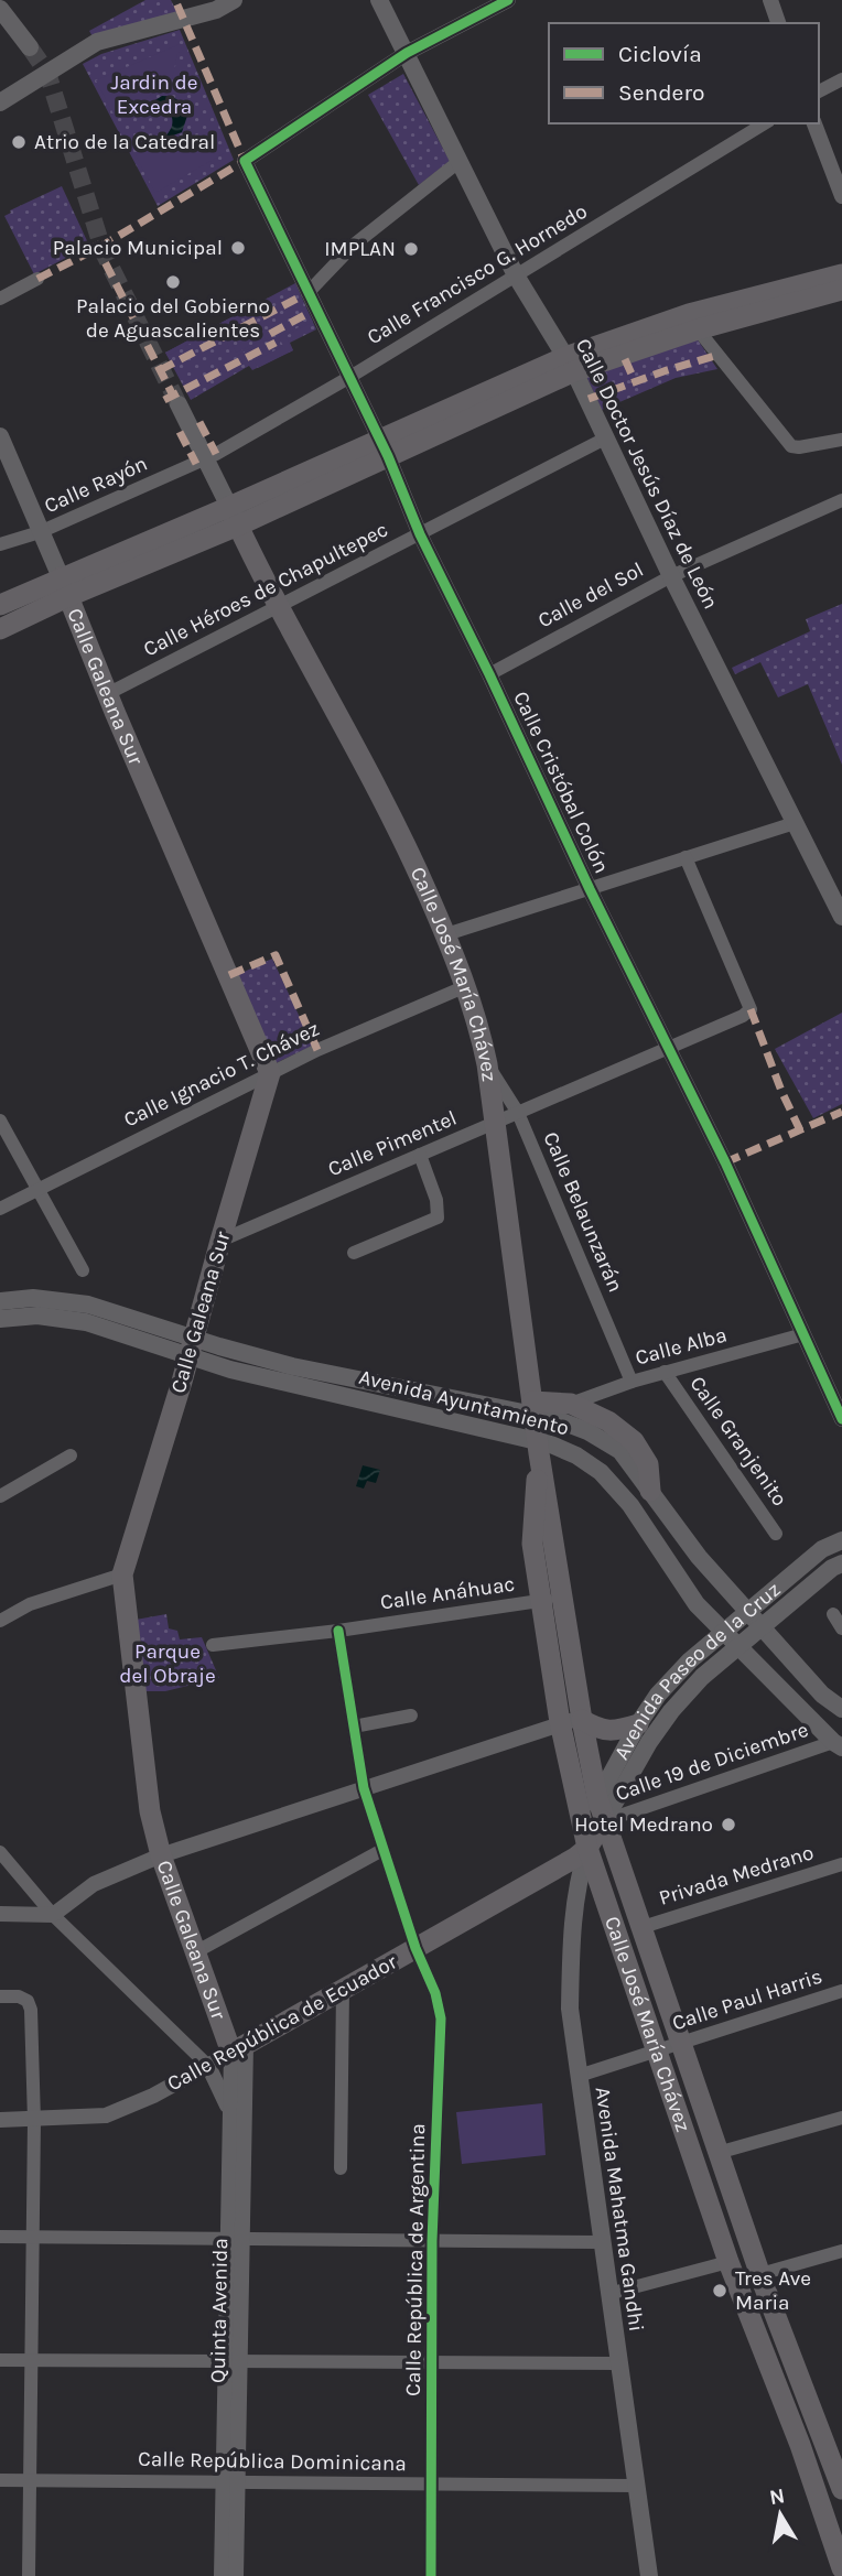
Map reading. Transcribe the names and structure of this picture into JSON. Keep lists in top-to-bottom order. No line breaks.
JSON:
{"streets":{"main road":["Calle Doctor Jesús Díaz de León","Calle Galeana Sur","Calle José María Chávez","Avenida Ayuntamiento","Avenida Paseo de la Cruz","Calle República de Ecuador","Avenida Mahatma Gandhi"],"street":["Calle Francisco G. Hornedo","Calle Rayón","Calle Héroes de Chapultepec","Calle del Sol","Calle Cristóbal Colón","Calle Ignacio T. Chávez","Calle Pimentel","Calle Belaunzarán","Calle Alba","Calle Granjenito","Calle Anáhuac","Calle 19 de Diciembre","Privada Medrano","Calle Paul Harris","Calle República de Argentina","Quinta Avenida","Calle República Dominicana"]},"crossings":[["Calle Francisco G. Hornedo","Calle Doctor Jesús Díaz de León"],["Calle Francisco G. Hornedo","Calle Rayón"],["Calle Francisco G. Hornedo","Calle Cristóbal Colón"],["Calle Doctor Jesús Díaz de León","Calle Héroes de Chapultepec"],["Calle Doctor Jesús Díaz de León","Calle del Sol"],["Calle Doctor Jesús Díaz de León","Calle Cristóbal Colón"],["Calle Héroes de Chapultepec","Calle Galeana Sur"],["Calle Héroes de Chapultepec","Calle Cristóbal Colón"],["Calle Héroes de Chapultepec","Calle José María Chávez"],["Calle del Sol","Calle Cristóbal Colón"],["Calle Galeana Sur","Calle Ignacio T. Chávez"],["Calle Galeana Sur","Calle Pimentel"],["Calle Galeana Sur","Calle República de Ecuador"],["Calle Galeana Sur","Quinta Avenida"],["Calle Cristóbal Colón","Calle Pimentel"],["Calle Cristóbal Colón","Calle Alba"],["Calle José María Chávez","Calle Ignacio T. Chávez"],["Calle José María Chávez","Calle Pimentel"],["Calle José María Chávez","Calle Belaunzarán"],["Calle José María Chávez","Calle Anáhuac"],["Calle José María Chávez","Avenida Paseo de la Cruz"],["Calle José María Chávez","Calle 19 de Diciembre"],["Calle José María Chávez","Privada Medrano"],["Calle José María Chávez","Calle Paul Harris"],["Calle José María Chávez","Calle República de Ecuador"],["Calle José María Chávez","Avenida Mahatma Gandhi"],["Calle Pimentel","Calle Belaunzarán"],["Calle Belaunzarán","Calle Alba"],["Calle Alba","Calle Granjenito"],["Avenida Ayuntamiento","Calle 19 de Diciembre"],["Calle Anáhuac","Calle República de Argentina"],["Avenida Paseo de la Cruz","Calle 19 de Diciembre"],["Avenida Paseo de la Cruz","Calle República de Ecuador"],["Avenida Paseo de la Cruz","Avenida Mahatma Gandhi"],["Calle Paul Harris","Avenida Mahatma Gandhi"],["Calle República de Ecuador","Avenida Mahatma Gandhi"],["Calle República de Ecuador","Calle República de Argentina"],["Calle República de Ecuador","Quinta Avenida"],["Avenida Mahatma Gandhi","Calle República Dominicana"],["Calle República de Argentina","Calle República Dominicana"],["Quinta Avenida","Calle República Dominicana"]],"parks":["Jardin de Excedra","Parque del Obraje"],"places":["Atrio de la Catedral","Palacio Municipal","IMPLAN","Palacio del Gobierno de Aguascalientes","Hotel Medrano","Tres Ave Maria"],"legend":["Ciclovía","Sendero"],"north":"top"}
